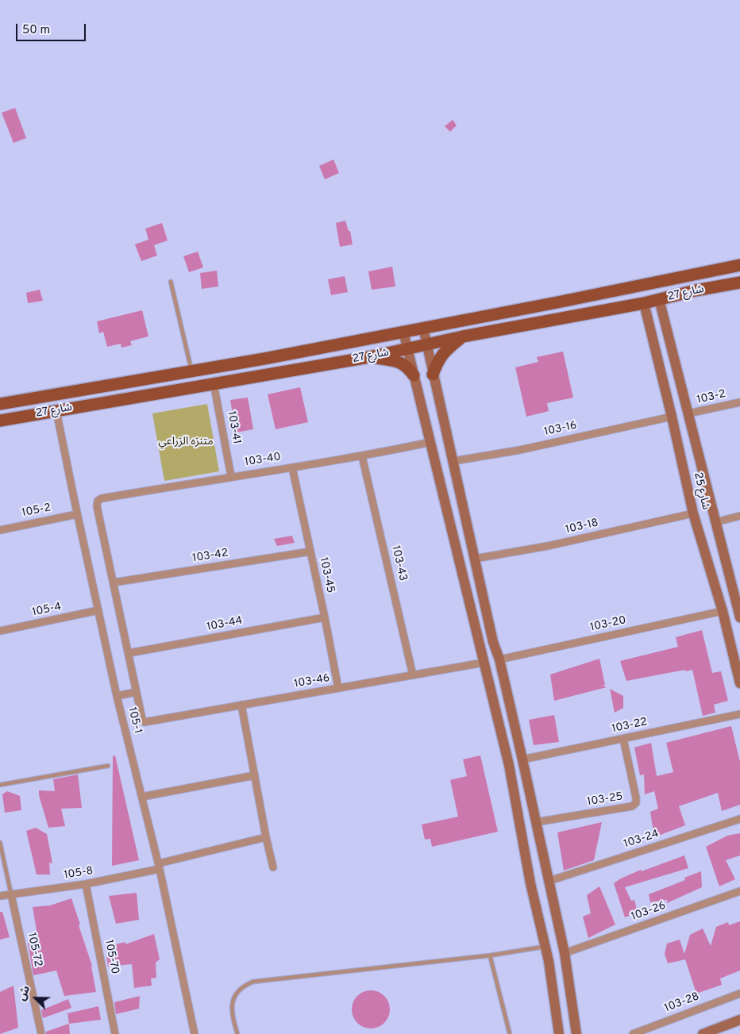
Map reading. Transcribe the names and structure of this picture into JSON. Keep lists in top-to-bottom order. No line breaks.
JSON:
{"streets":{"main road":["شارع 27","شارع 25"],"street":["103-2","103-41","103-16","103-40","105-2","103-18","103-42","103-43","103-45","105-4","103-44","103-20","103-46","105-1","103-22","103-25","103-24","105-8","103-26","105-72","105-70","103-28"]},"crossings":[["شارع 27","103-41"],["شارع 27","شارع 25"],["شارع 27","105-1"],["103-2","شارع 25"],["103-41","103-40"],["103-16","شارع 25"],["103-40","103-42"],["103-40","103-43"],["103-40","103-45"],["شارع 25","103-18"],["شارع 25","103-20"],["105-2","105-1"],["103-42","103-45"],["103-43","103-46"],["103-45","103-44"],["103-45","103-46"],["105-4","105-1"],["105-1","105-8"],["103-22","103-25"],["105-8","105-72"],["105-8","105-70"]],"parks":["متنزه الزراعي"],"scale_bar":"50 m","north":"top left"}
